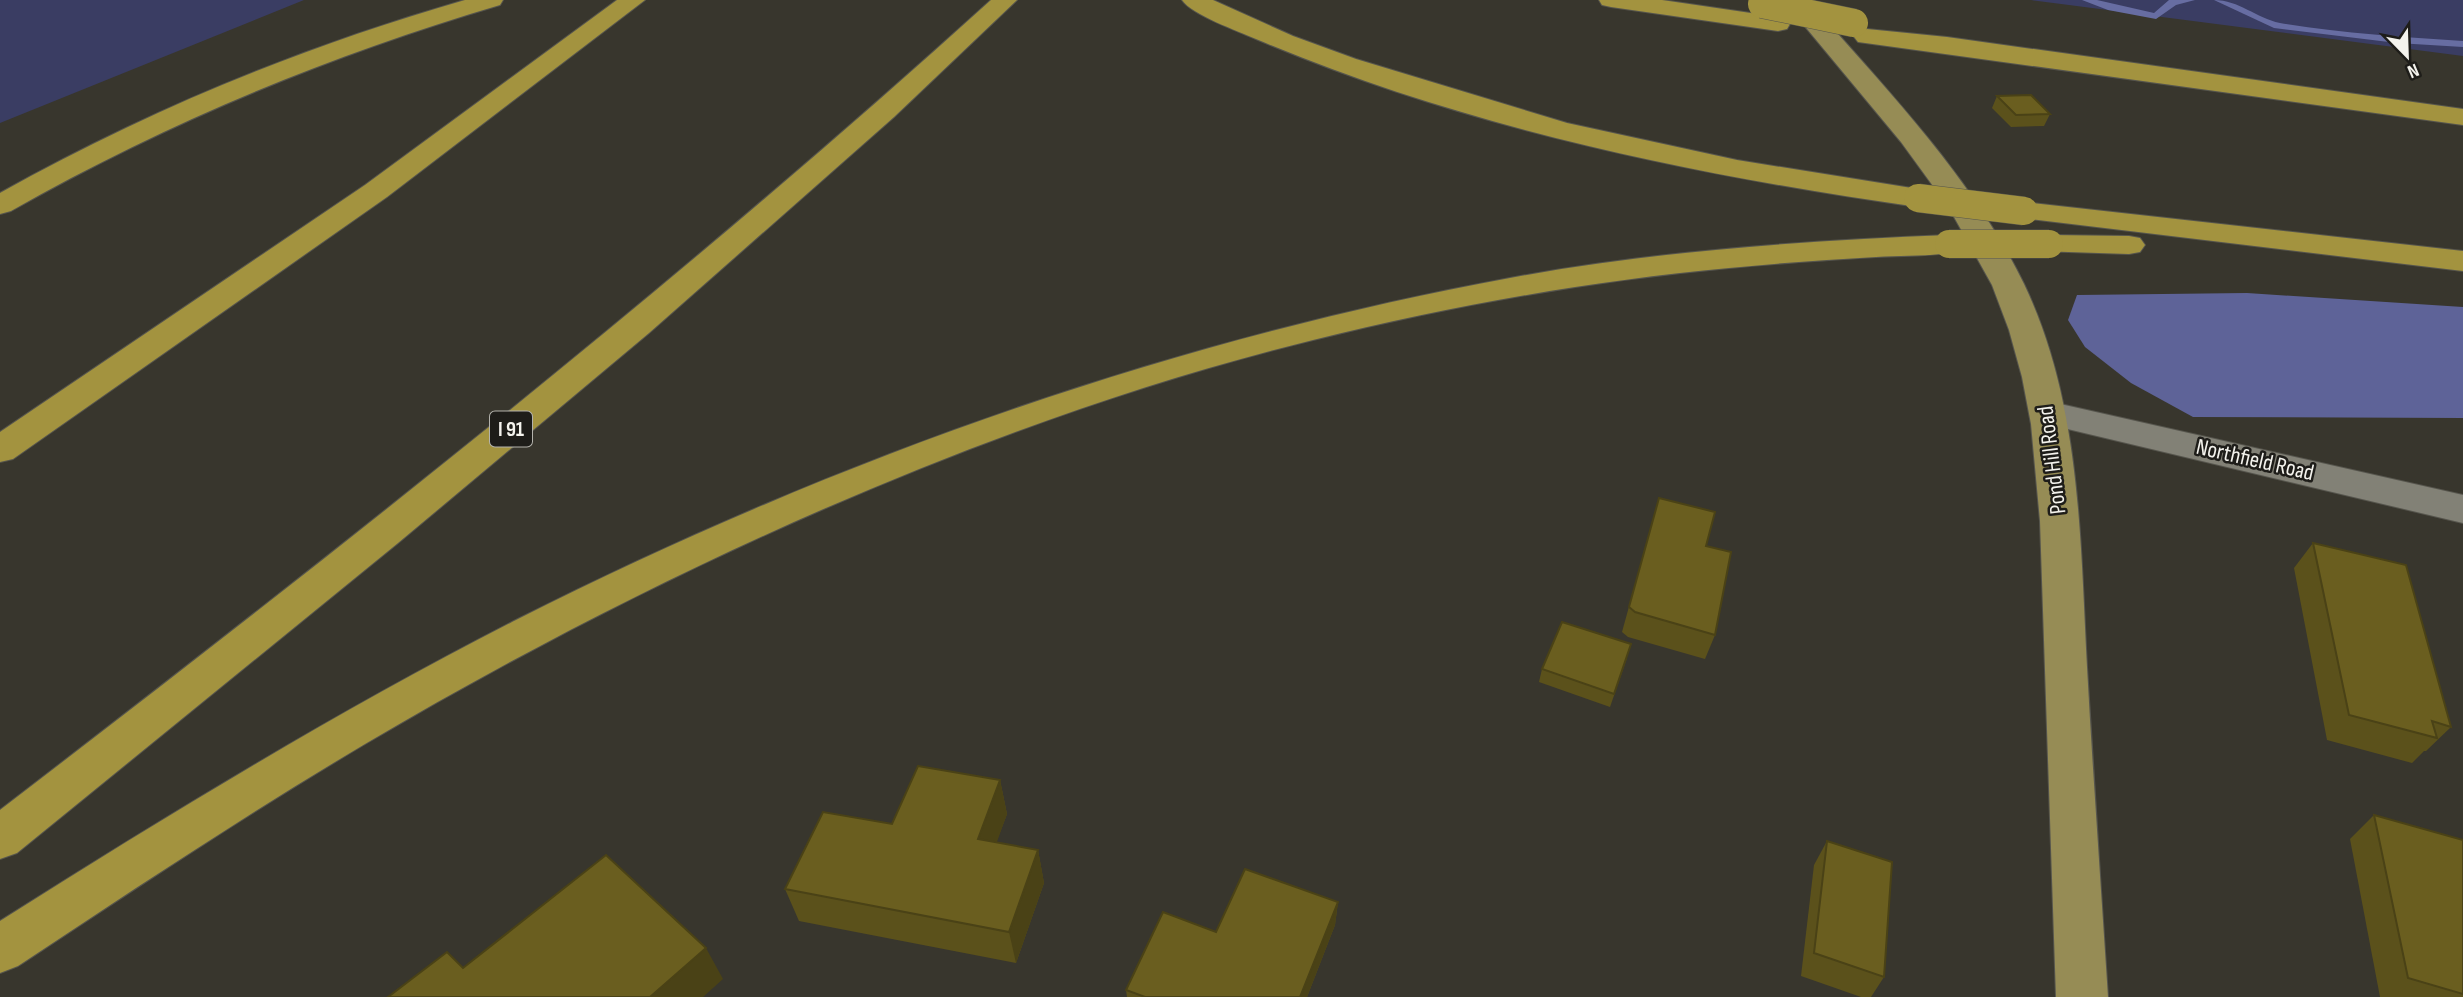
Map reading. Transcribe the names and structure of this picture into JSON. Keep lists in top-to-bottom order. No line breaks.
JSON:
{"streets":{"highway":["I 91"],"main road":["Pond Hill Road"],"street":["Northfield Road"]},"crossings":[["Pond Hill Road","Northfield Road"]],"north":"bottom right"}
